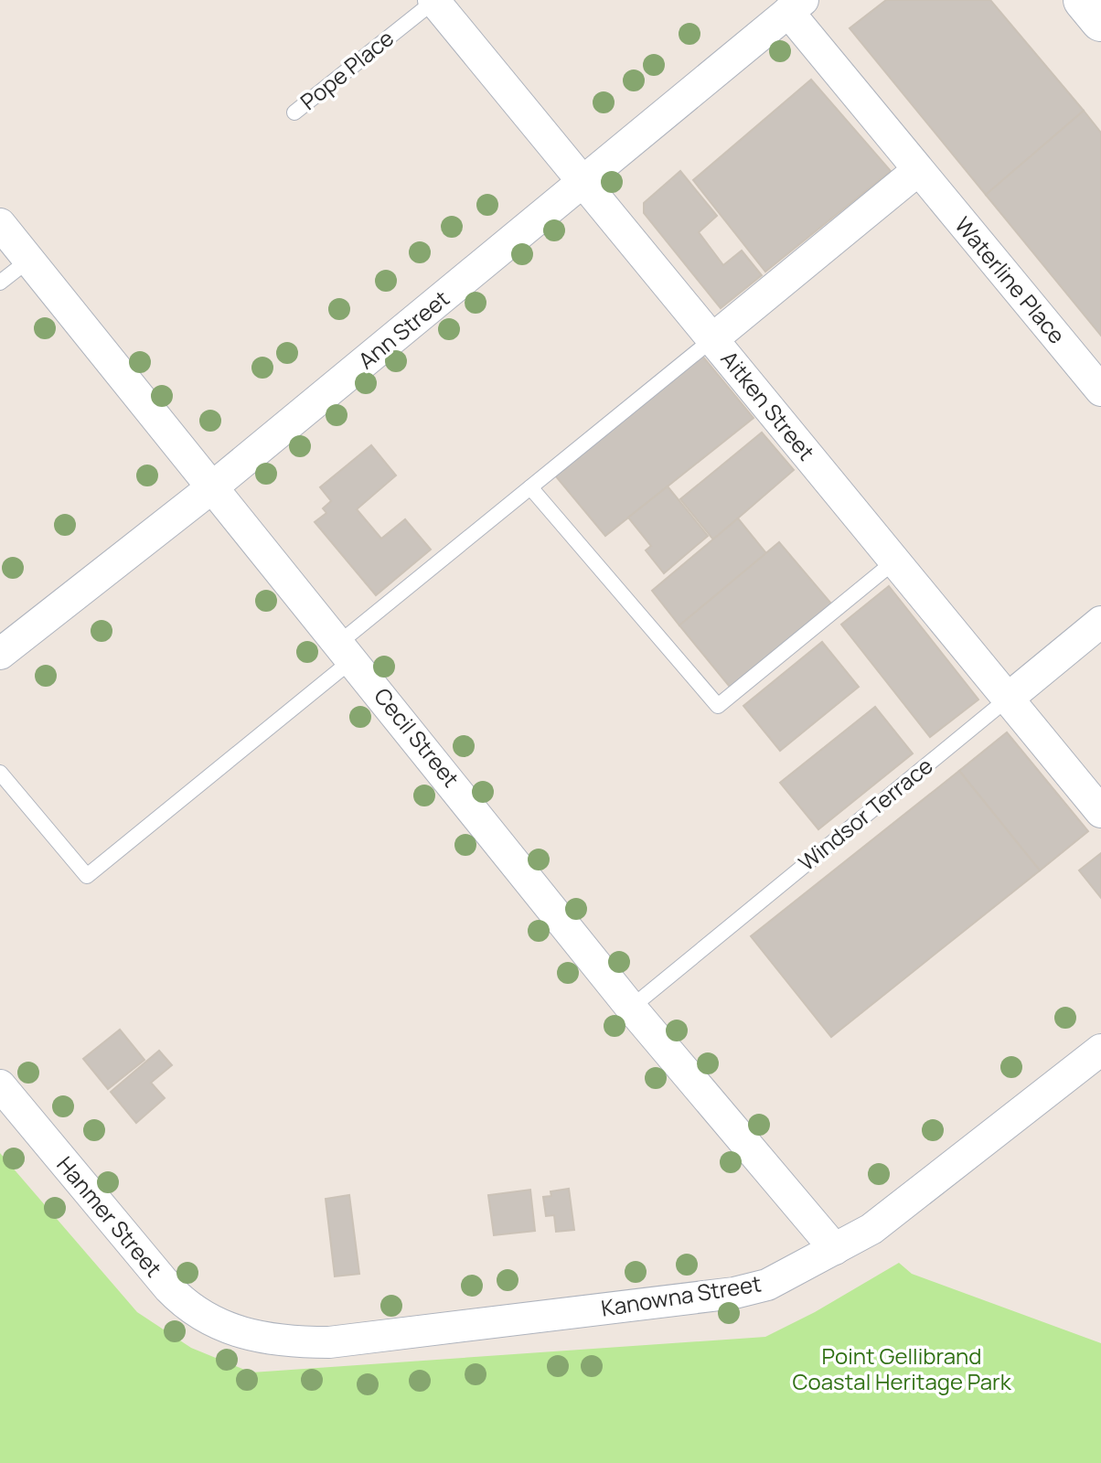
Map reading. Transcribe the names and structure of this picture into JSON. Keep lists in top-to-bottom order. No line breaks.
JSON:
{"streets":{"street":["Waterline Place","Ann Street","Aitken Street","Cecil Street","Windsor Terrace","Hanmer Street","Kanowna Street"],"lane":["Pope Place"]},"crossings":[["Pope Place","Aitken Street"],["Waterline Place","Ann Street"],["Ann Street","Aitken Street"],["Ann Street","Cecil Street"],["Aitken Street","Windsor Terrace"],["Cecil Street","Windsor Terrace"],["Cecil Street","Kanowna Street"],["Hanmer Street","Kanowna Street"]],"parks":["Point Gellibrand Coastal Heritage Park"]}
